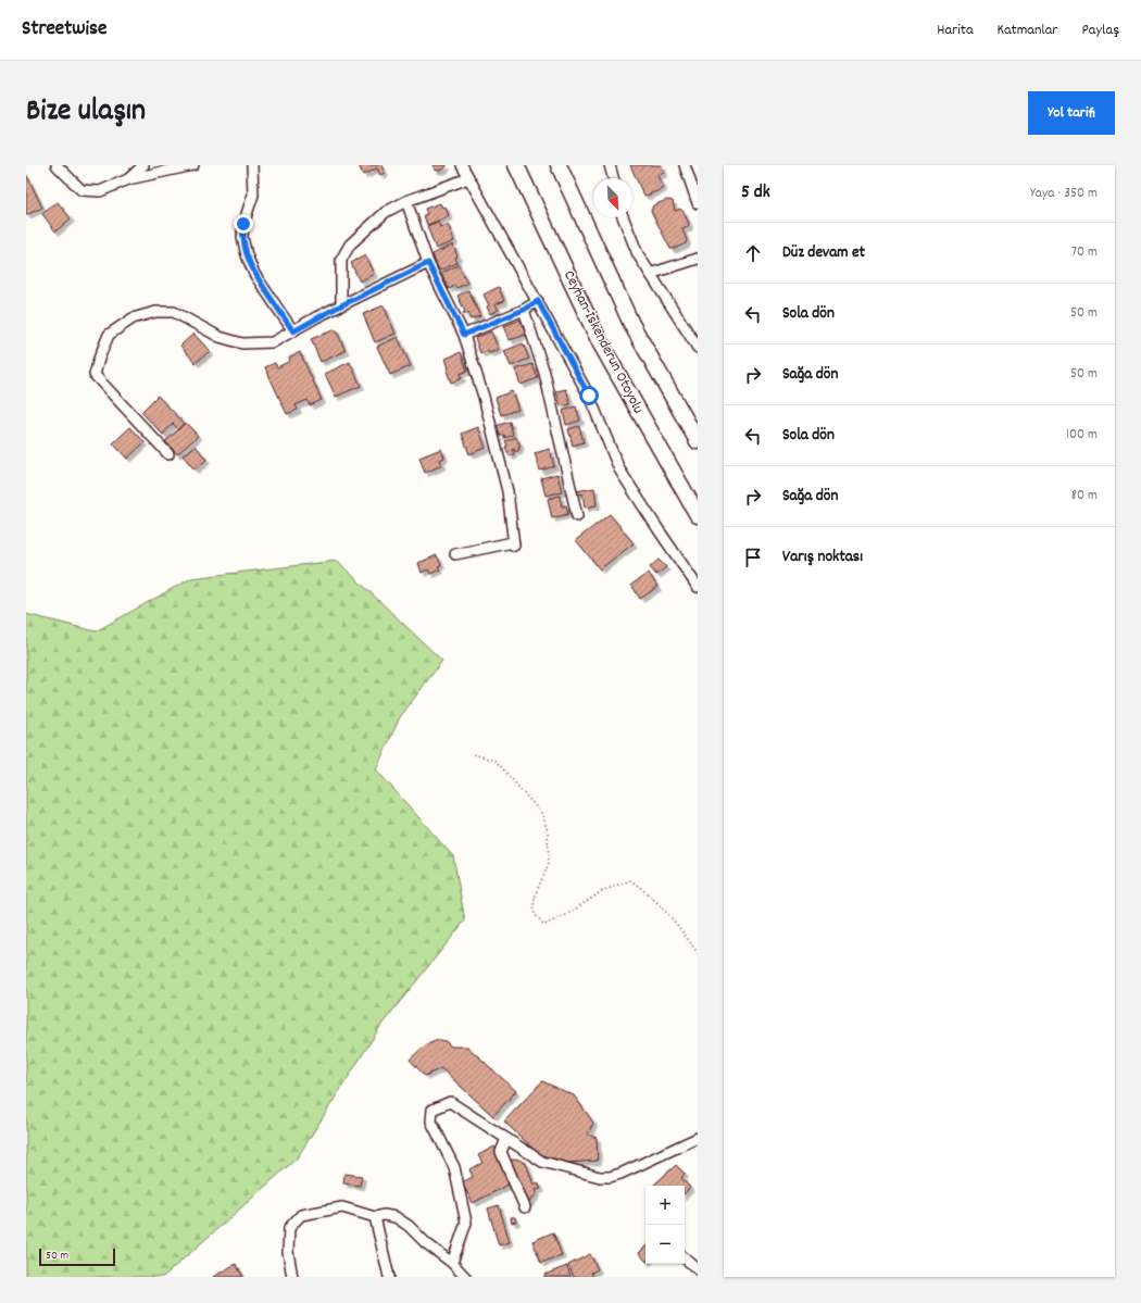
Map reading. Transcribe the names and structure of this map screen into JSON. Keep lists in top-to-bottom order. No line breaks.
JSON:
{"streets":{"highway":["Ceyhan-İskenderun Otoyolu"]},"scale_bar":"50 m","north":"bottom right","page":{"header":"Streetwise","nav":["Harita","Katmanlar","Paylaş"],"title":"Bize ulaşın","buttons":"Yol tarifi","heading":["5 dk","Yaya · 350 m"],"list":[["Düz devam et","70 m"],["Sola dön","50 m"],["Sağa dön","50 m"],["Sola dön","100 m"],["Sağa dön","80 m"],"Varış noktası"],"map_buttons":["+","−"],"scale":"50 m"}}
